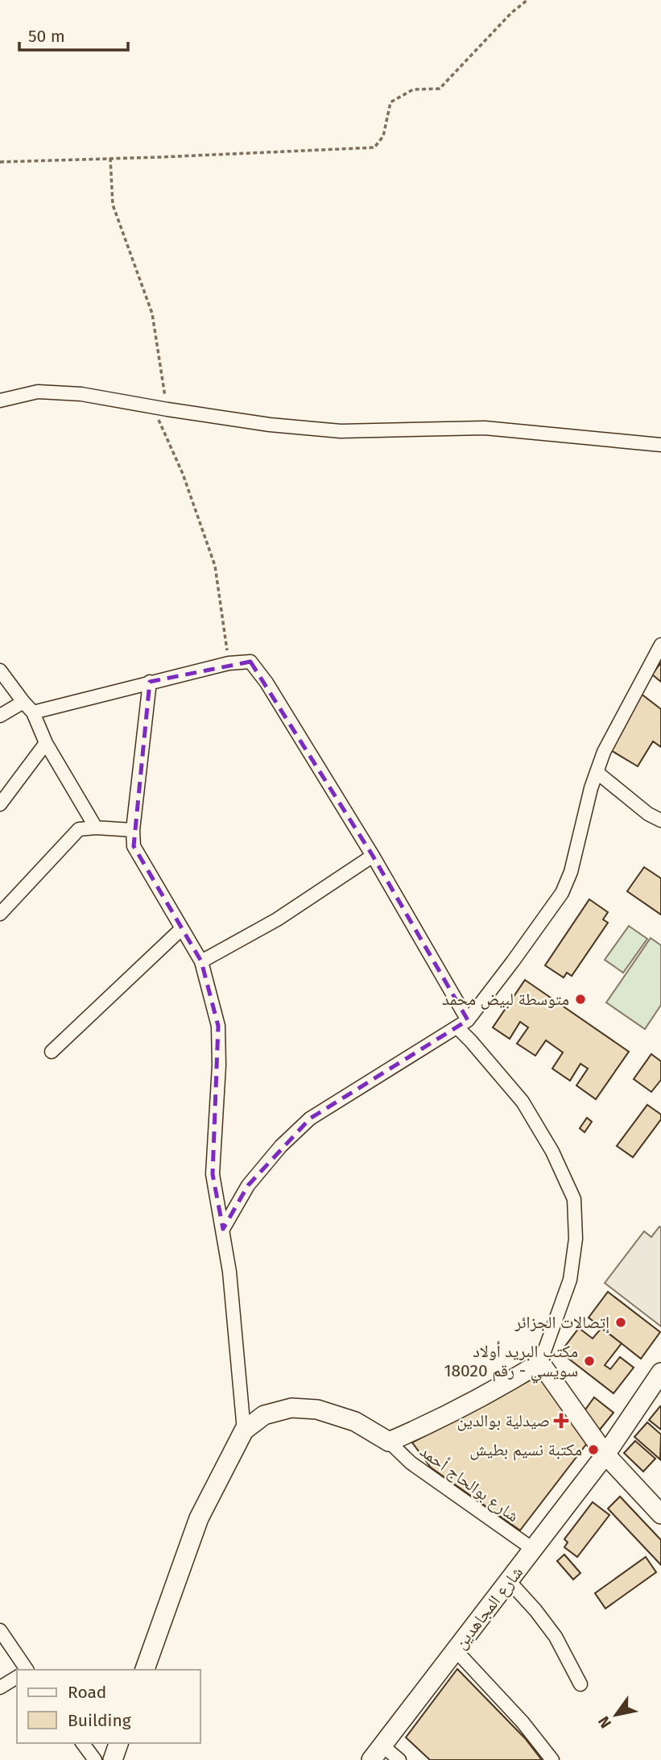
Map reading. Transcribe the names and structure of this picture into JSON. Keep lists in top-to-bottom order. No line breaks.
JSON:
{"streets":{"main road":["شارع المجاهدين"],"street":["شارع بوالحاج أحمد"]},"crossings":[["شارع بوالحاج أحمد","شارع المجاهدين"]],"places":{"other":["متوسطة لبيض محمد","إتصالات الجزائر","مكتب البريد أولاد سويسي - رقم 18020","مكتبة نسيم بطيش"],"health":["صيدلية بوالدين"]},"legend":["Road","Building"],"scale_bar":"50 m","north":"bottom left"}
